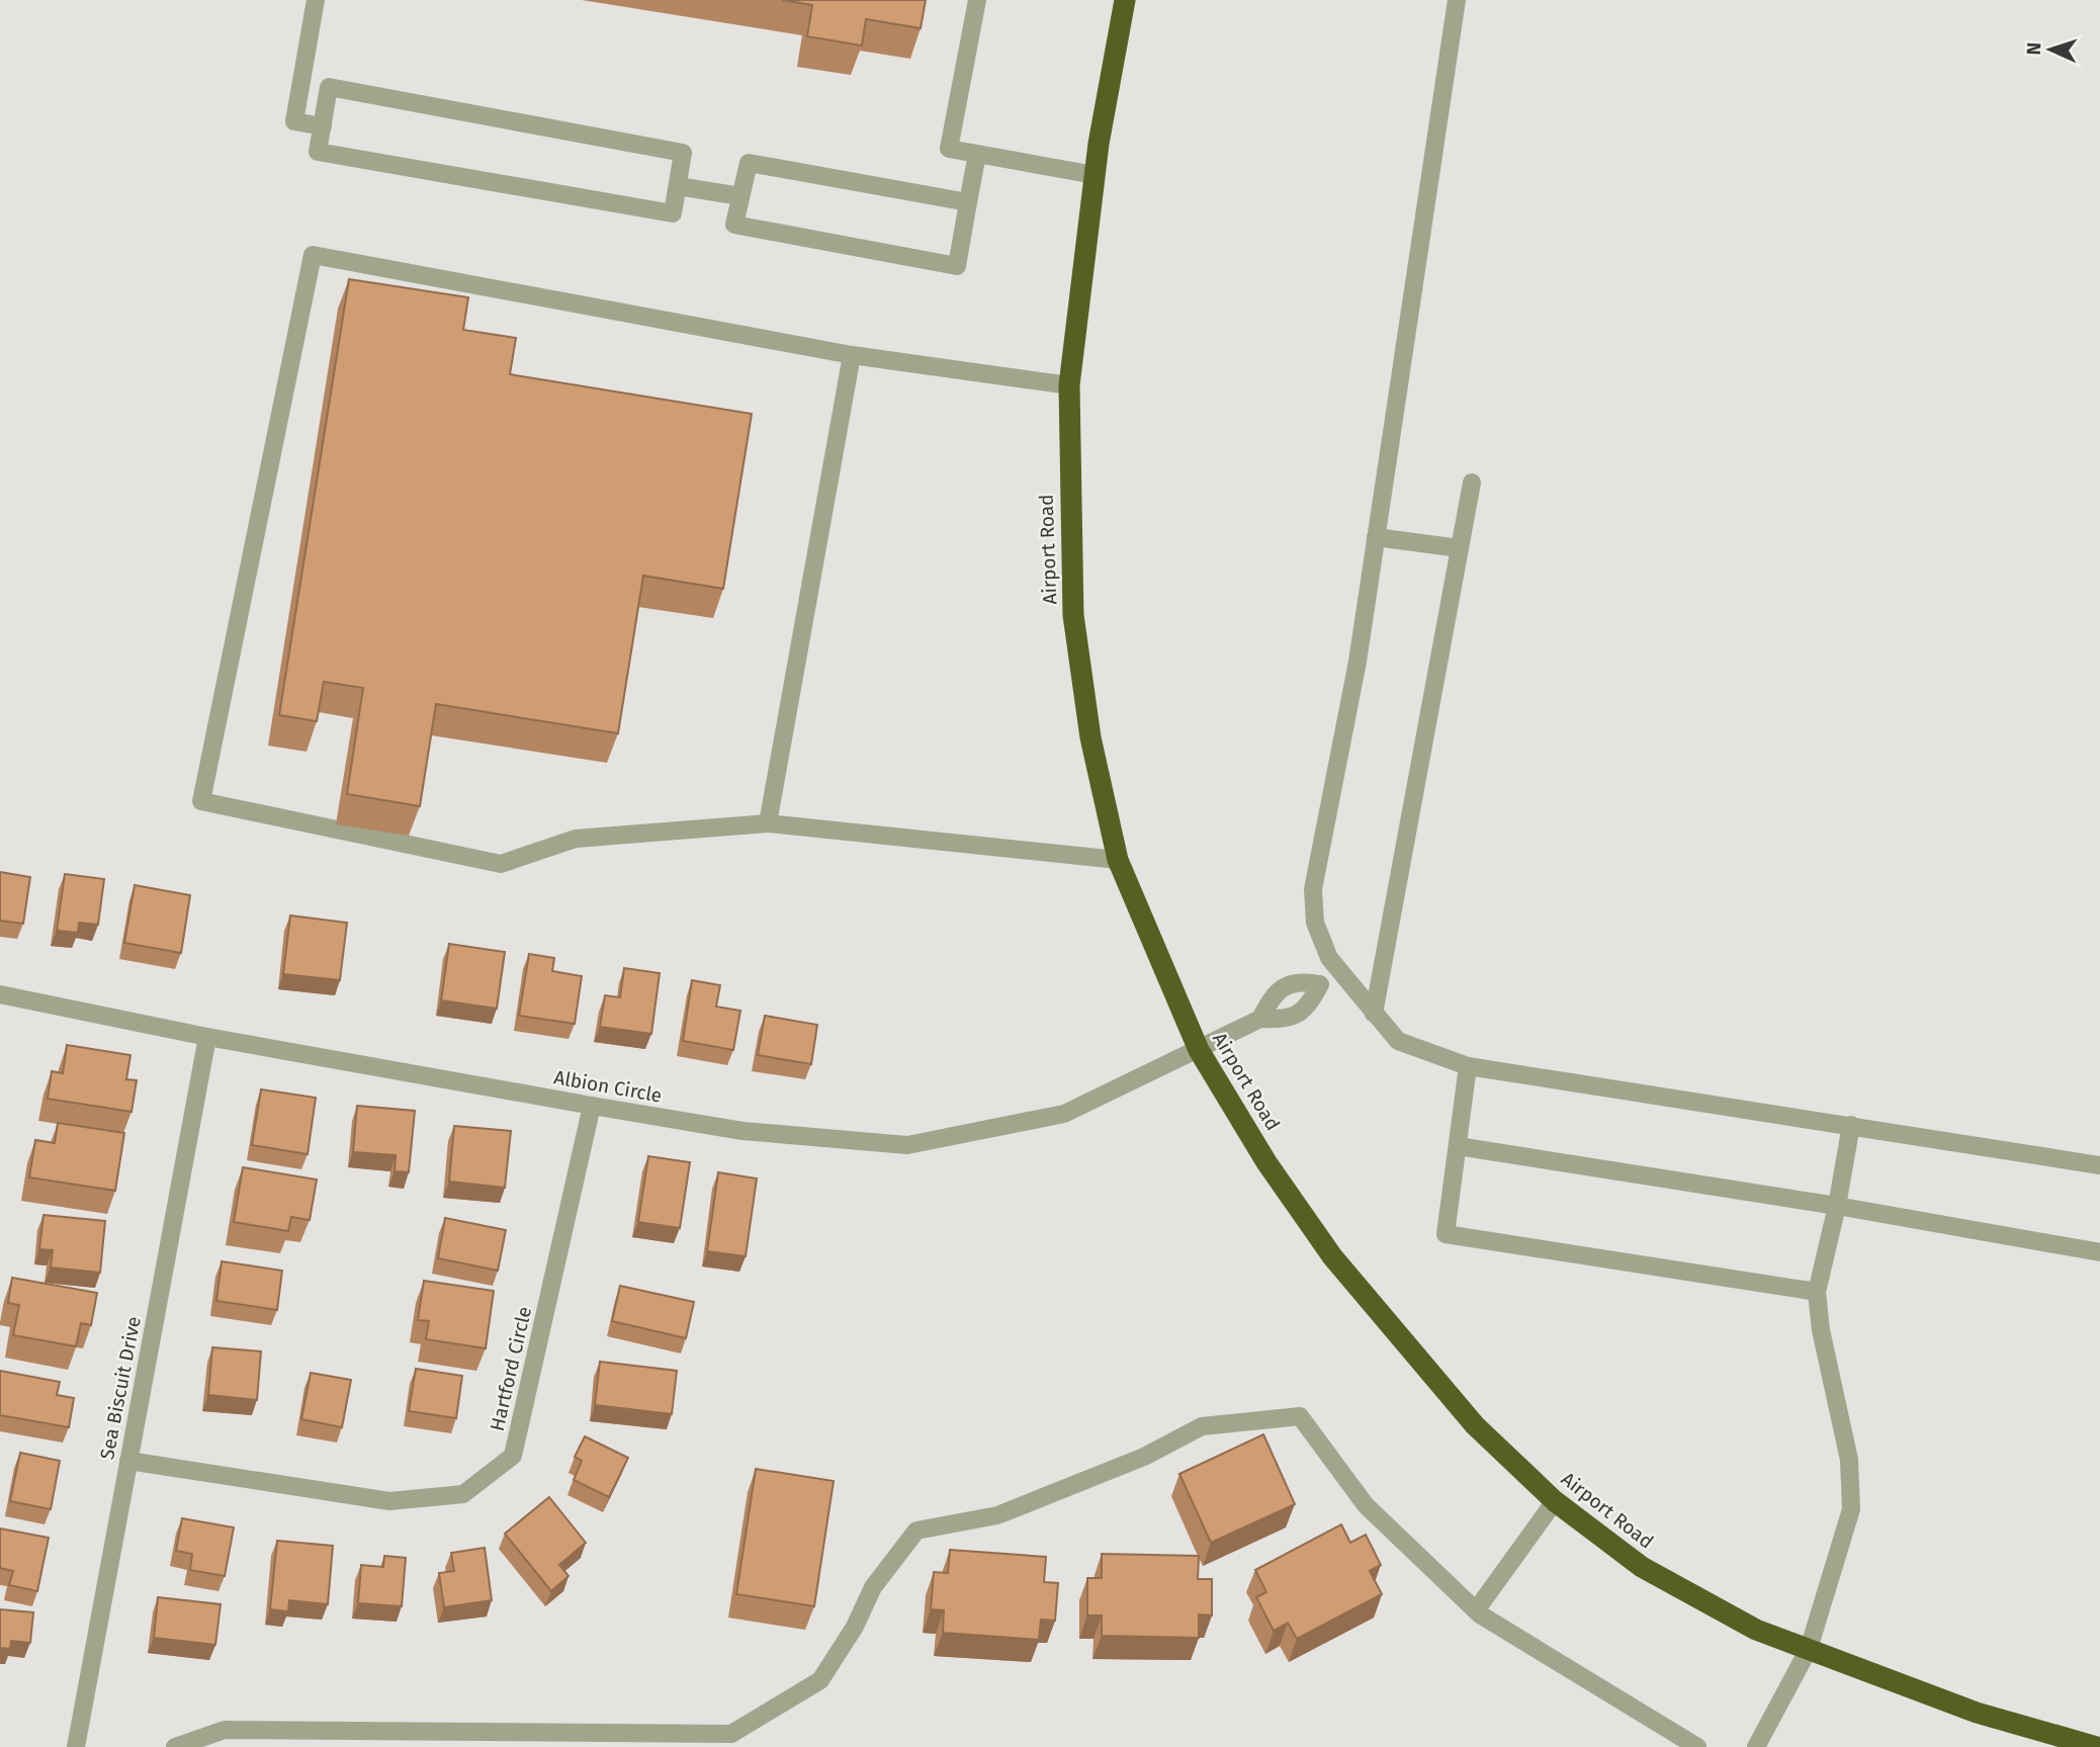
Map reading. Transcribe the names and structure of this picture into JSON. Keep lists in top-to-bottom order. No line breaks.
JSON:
{"streets":{"highway":["Airport Road"],"street":["Albion Circle","Hartford Circle","Sea Biscuit Drive"]},"crossings":[["Airport Road","Albion Circle"],["Albion Circle","Hartford Circle"],["Albion Circle","Sea Biscuit Drive"],["Hartford Circle","Sea Biscuit Drive"]],"north":"left"}
